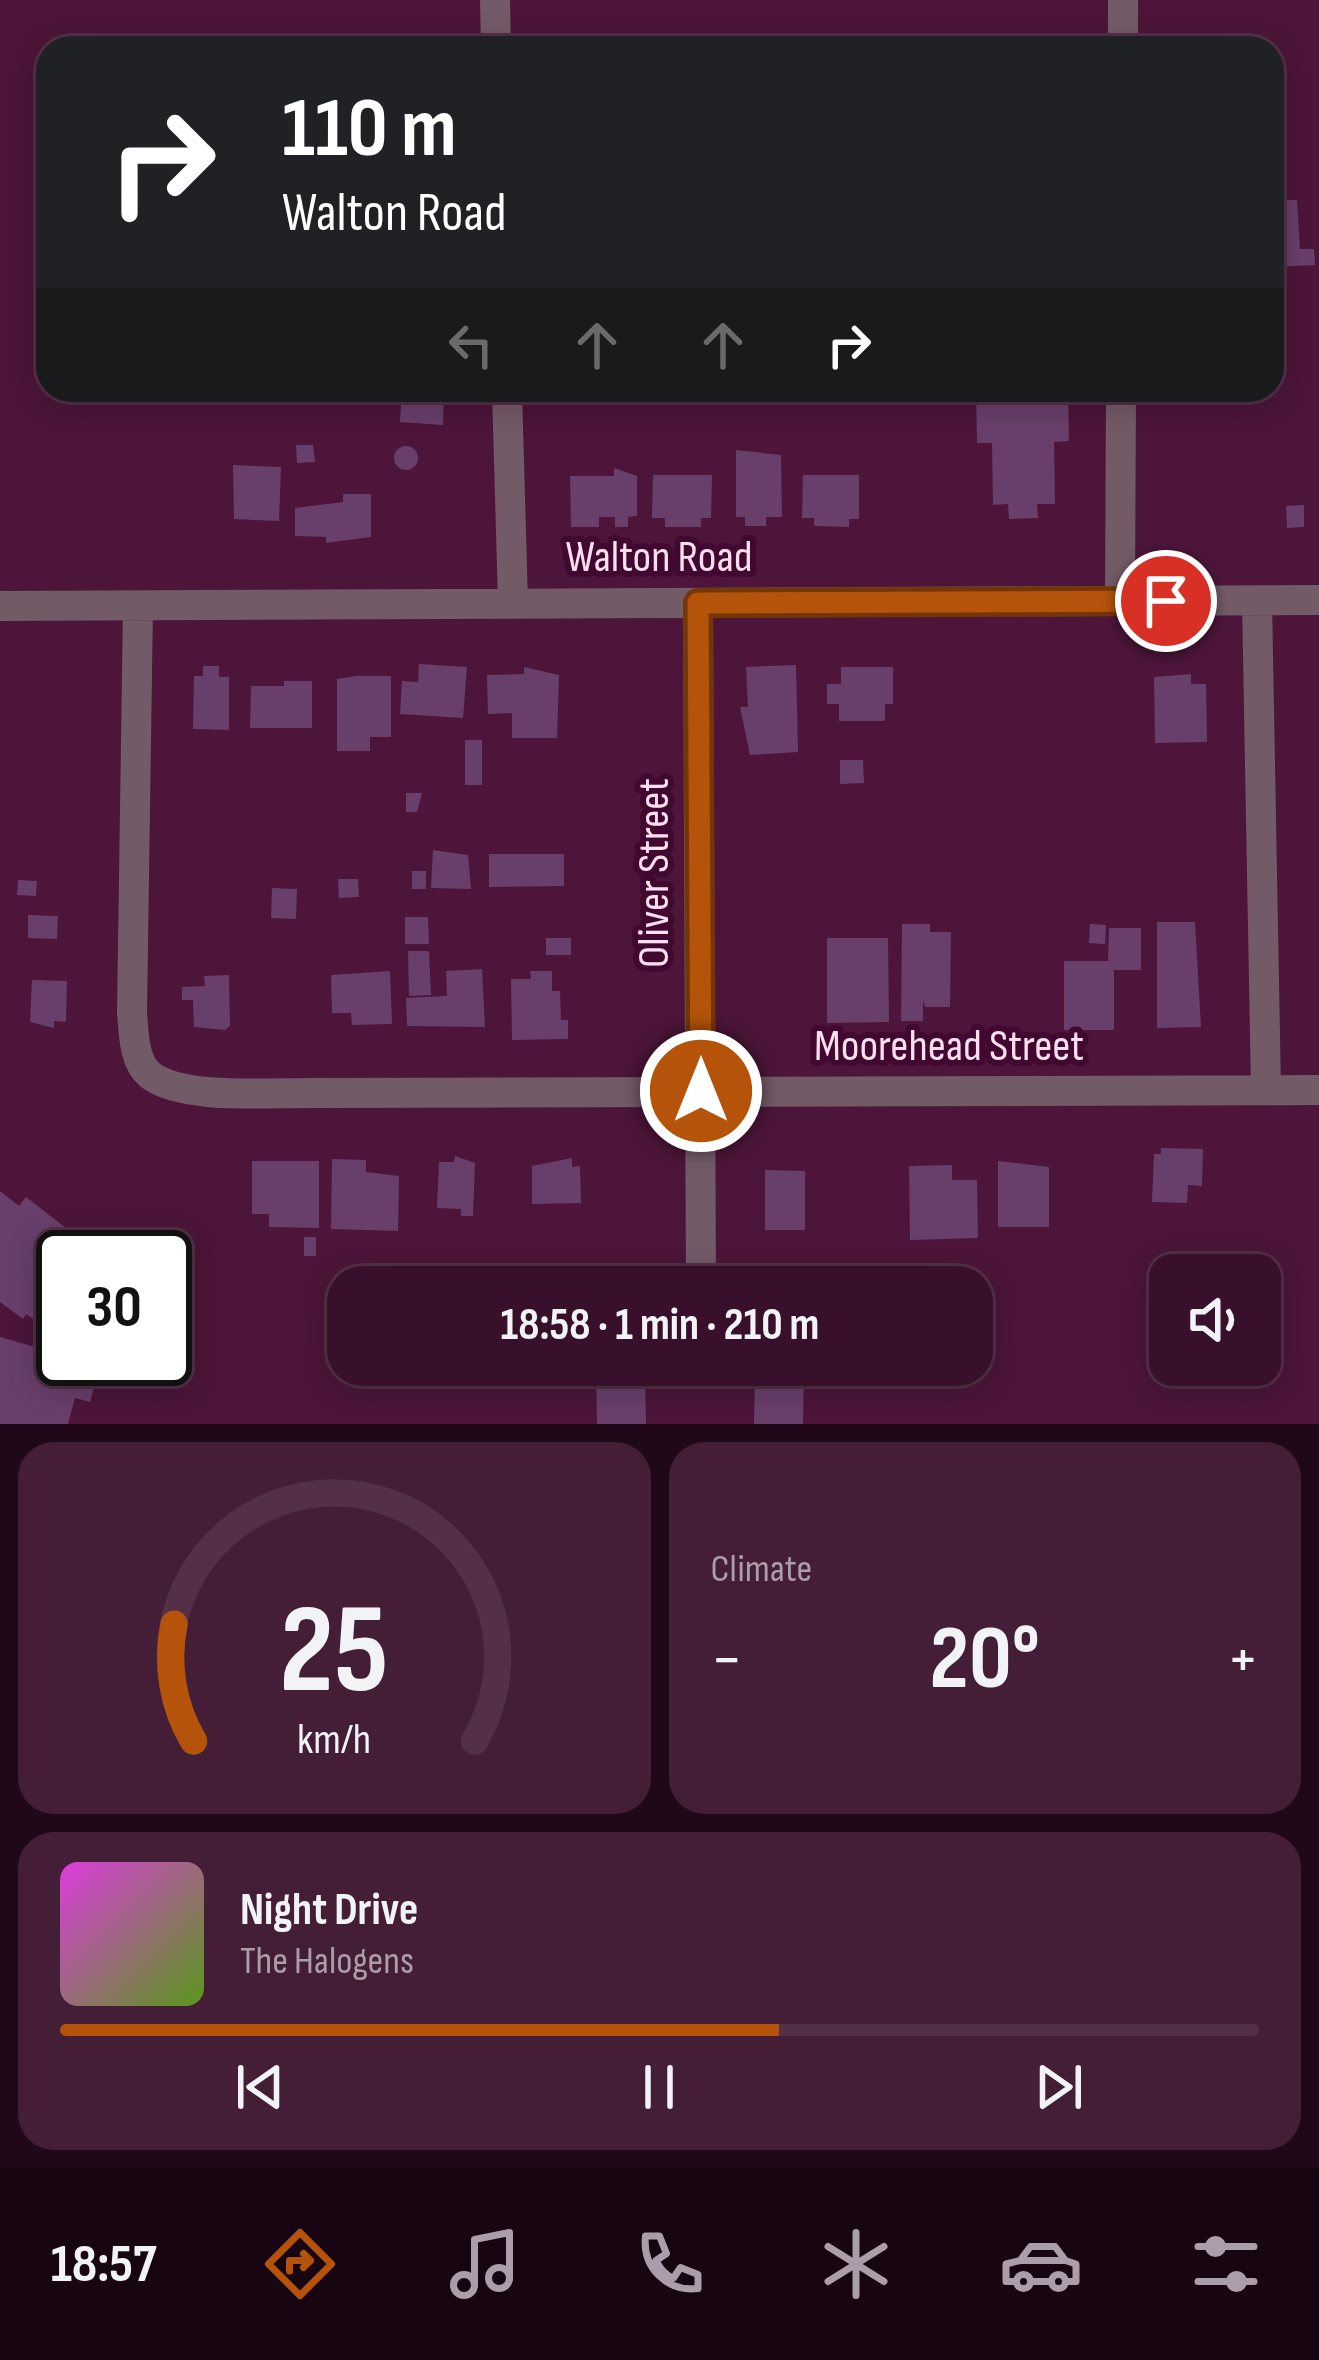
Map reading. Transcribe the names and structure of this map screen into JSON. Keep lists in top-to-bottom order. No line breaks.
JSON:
{"streets":{"street":["Walton Road","Oliver Street","Moorehead Street"]},"crossings":[["Walton Road","Oliver Street"],["Walton Road","Moorehead Street"],["Oliver Street","Moorehead Street"]],"page":{"turn":["110 m","Walton Road"],"limit":"30","trip":"18:58 · 1 min · 210 m","tile":"Climate","heat":["−","20°","+"],"song":["Night Drive","The Halogens"],"tabs":"18:57","gauge":["25","km/h"]}}
